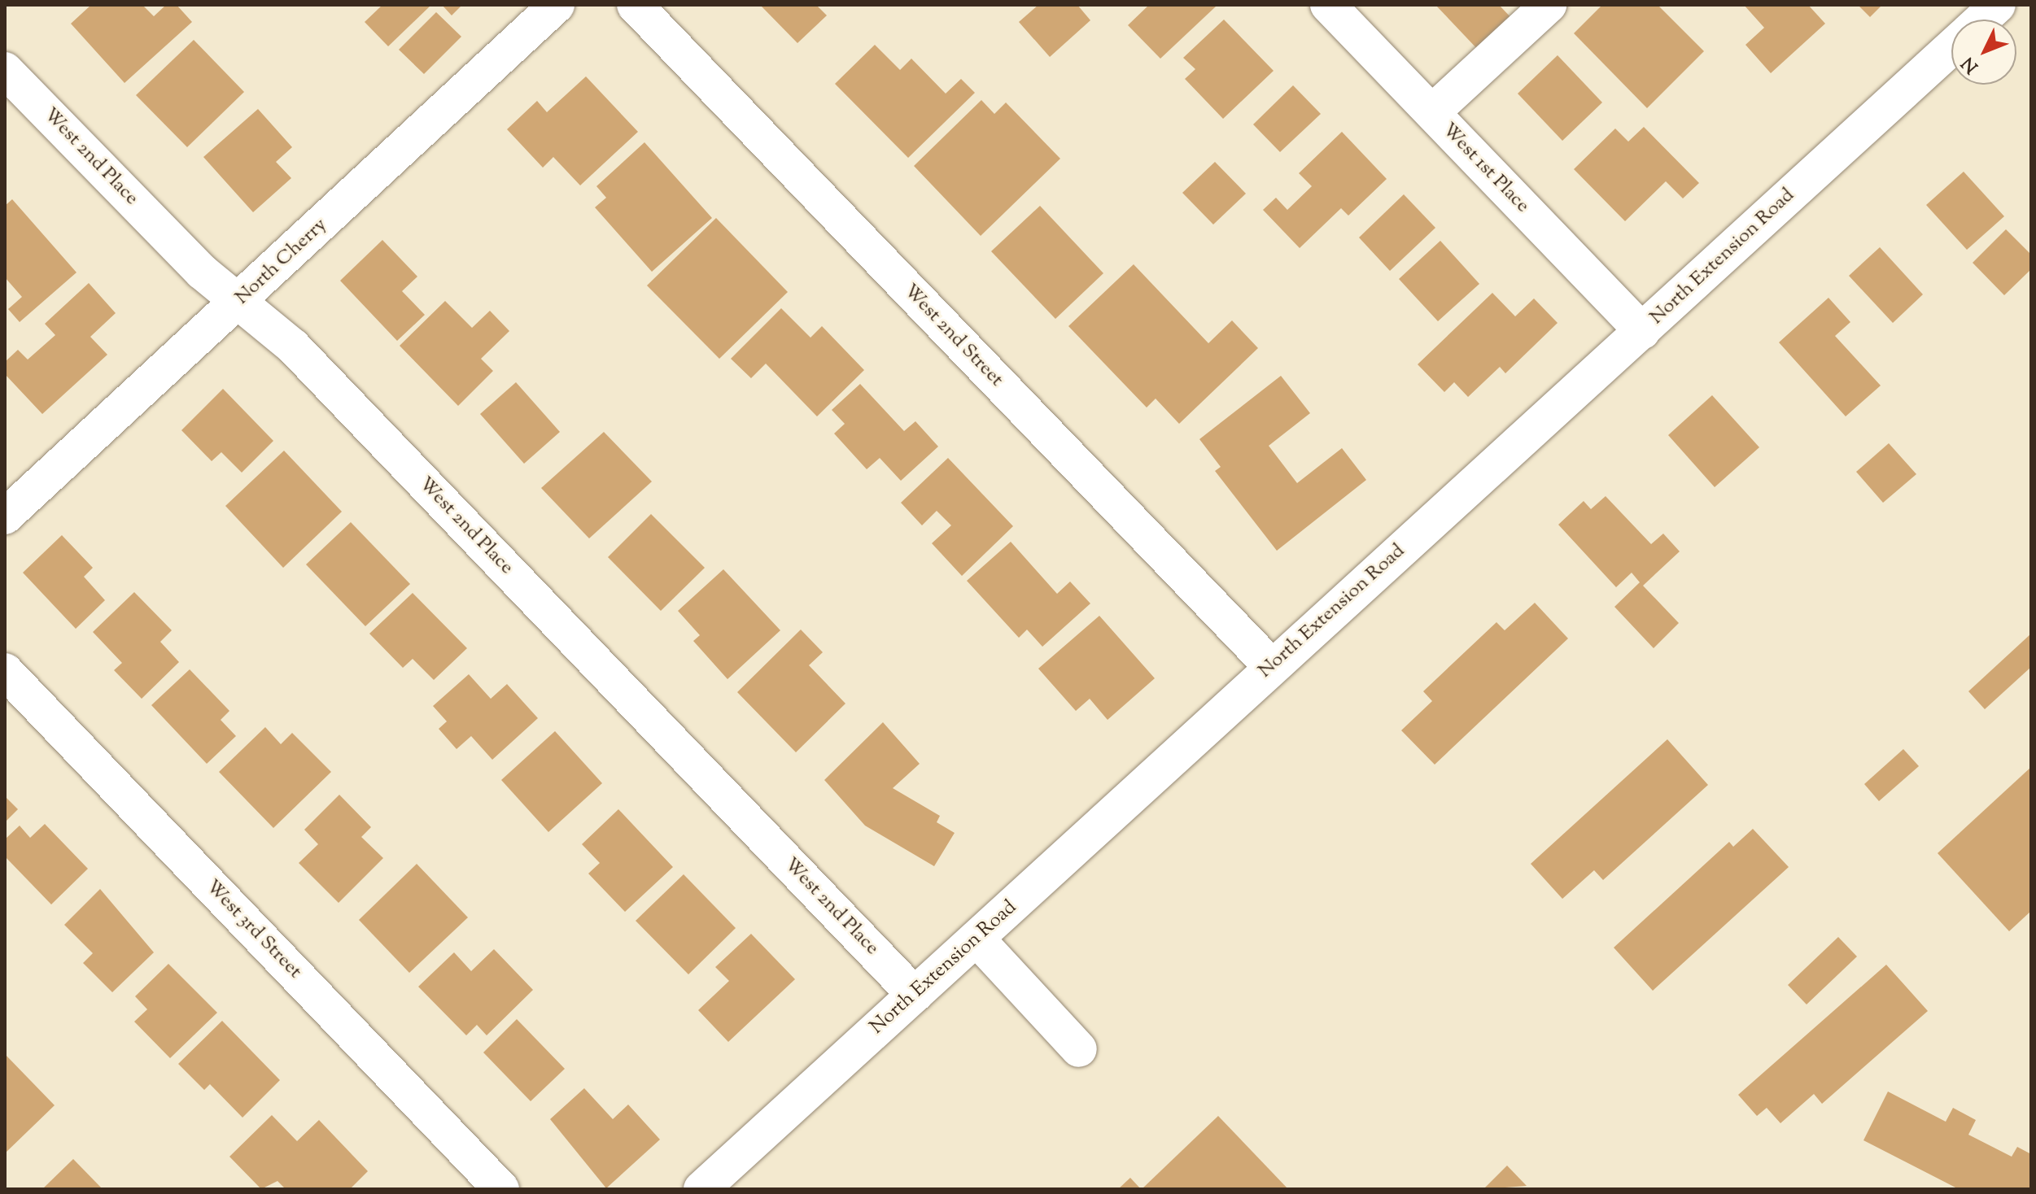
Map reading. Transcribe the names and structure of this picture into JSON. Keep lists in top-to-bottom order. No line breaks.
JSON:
{"streets":{"street":["West 2nd Place","West 1st Place","North Extension Road","North Cherry","West 2nd Street","West 3rd Street"]},"crossings":[["West 2nd Place","North Extension Road"],["West 2nd Place","North Cherry"],["West 1st Place","North Extension Road"],["North Extension Road","West 2nd Street"]],"north":"bottom left"}
